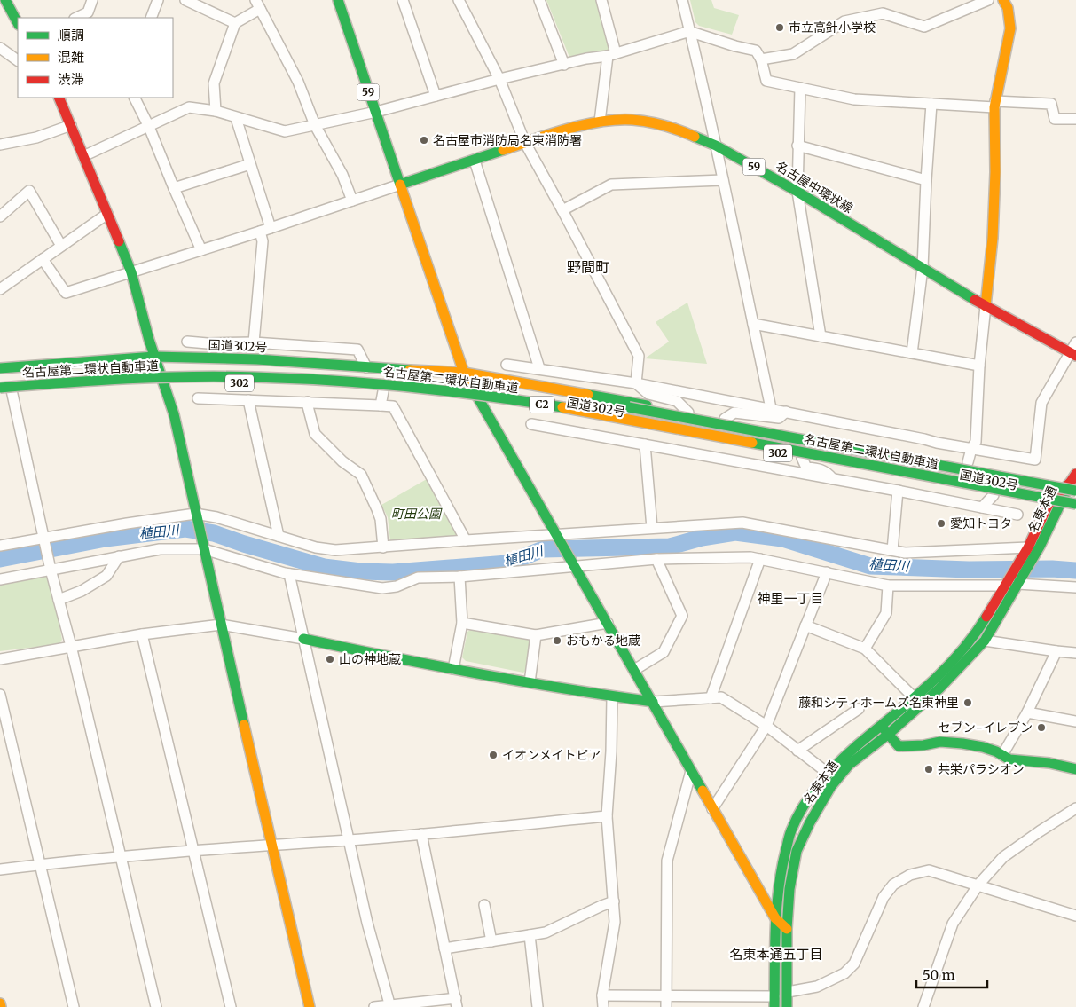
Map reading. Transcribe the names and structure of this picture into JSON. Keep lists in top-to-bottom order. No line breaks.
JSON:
{"streets":{"main road":["59","名古屋中環状線","国道302号","名古屋第二環状自動車道","302","C2","名東本通"]},"crossings":[["59","名古屋中環状線"],["国道302号","名古屋第二環状自動車道"],["国道302号","名東本通"],["名古屋第二環状自動車道","名東本通"]],"districts":["野間町","神里一丁目","名東本通五丁目"],"water":["植田川"],"parks":["町田公園"],"places":["市立高針小学校","名古屋市消防局名東消防署","愛知トヨタ","おもかる地蔵","山の神地蔵","藤和シティホームズ名東神里","セブン-イレブン","イオンメイトピア","共栄パラシオン"],"legend":["順調","混雑","渋滞"],"scale_bar":"50 m"}
